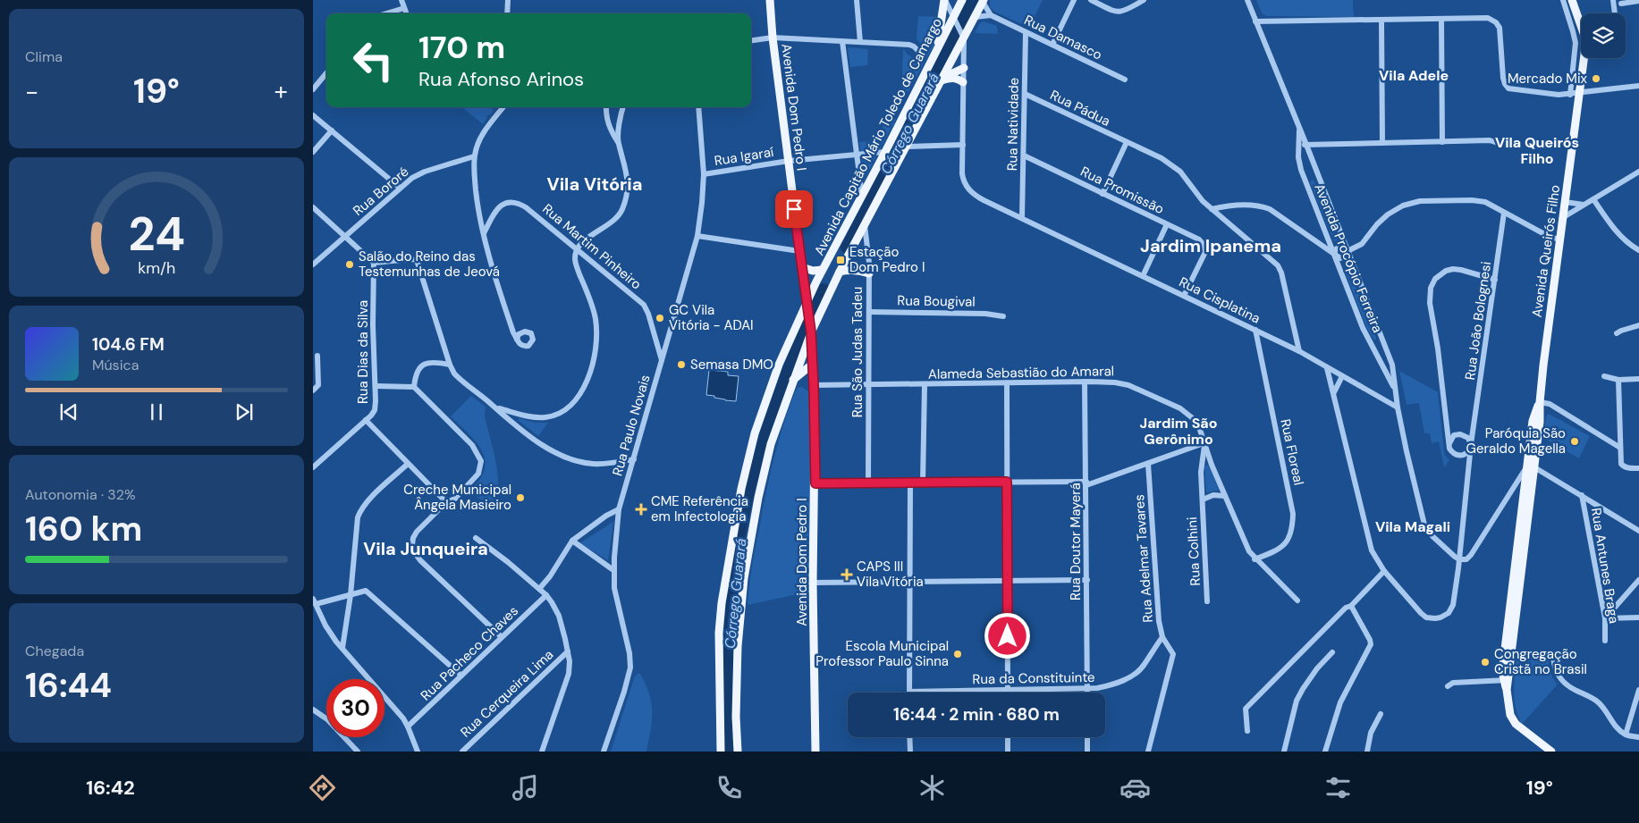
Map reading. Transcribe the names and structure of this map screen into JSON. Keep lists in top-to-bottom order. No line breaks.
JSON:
{"streets":{"main road":["Avenida Dom Pedro I","Avenida Capitão Mário Toledo de Camargo","Avenida Queirós Filho"],"street":["Rua Damasco","Rua Pádua","Rua Natividade","Rua Igaraí","Rua Promissão","Rua Bororé","Rua Martim Pinheiro","Avenida Procópio Ferreira","Rua Cisplatina","Rua Bougival","Rua João Bolognesi","Rua Dias da Silva","Rua São Judas Tadeu","Alameda Sebastião do Amaral","Rua Paulo Novais","Rua Floreal","Rua Doutor Mayerá","Rua Colhini","Rua Adelmar Tavares","Rua Antunes Braga","Rua Pacheco Chaves","Rua da Constituinte","Rua Cerqueira Lima"]},"crossings":[["Rua Damasco","Rua Natividade"],["Rua Damasco","Avenida Capitão Mário Toledo de Camargo"],["Avenida Dom Pedro I","Avenida Capitão Mário Toledo de Camargo"],["Avenida Dom Pedro I","Rua Igaraí"],["Avenida Dom Pedro I","Alameda Sebastião do Amaral"],["Rua Pádua","Rua Natividade"],["Rua Pádua","Rua Cisplatina"],["Rua Natividade","Rua Promissão"],["Rua Natividade","Rua Cisplatina"],["Avenida Capitão Mário Toledo de Camargo","Rua Igaraí"],["Avenida Capitão Mário Toledo de Camargo","Rua Cisplatina"],["Avenida Capitão Mário Toledo de Camargo","Rua São Judas Tadeu"],["Rua Igaraí","Rua Paulo Novais"],["Rua Promissão","Rua Cisplatina"],["Rua Martim Pinheiro","Rua Paulo Novais"],["Avenida Procópio Ferreira","Rua Cisplatina"],["Rua Cisplatina","Rua João Bolognesi"],["Rua Cisplatina","Rua Floreal"],["Rua Bougival","Rua São Judas Tadeu"],["Rua São Judas Tadeu","Alameda Sebastião do Amaral"],["Alameda Sebastião do Amaral","Rua Floreal"],["Alameda Sebastião do Amaral","Rua Doutor Mayerá"],["Alameda Sebastião do Amaral","Rua Colhini"],["Rua Doutor Mayerá","Rua da Constituinte"],["Rua Adelmar Tavares","Rua da Constituinte"]],"districts":["Vila Adele","Vila Queirós Filho","Vila Vitória","Jardim Ipanema","Jardim São Gerônimo","Vila Magali","Vila Junqueira"],"water":["Córrego Guarará"],"places":{"other":["Mercado Mix","Salão do Reino das Testemunhas de Jeová","GC Vila Vitória - ADAI","Semasa DMO","Paróquia São Geraldo Magella","Creche Municipal Ângela Masieiro","Escola Municipal Professor Paulo Sinna","Congregação Cristã no Brasil"],"transit":["Estação Dom Pedro I"],"health":["CME Referência em Infectologia","CAPS III Vila Vitória"]},"page":{"tile":["Clima",["Autonomia · 32%","160 km"],["Chegada","16:44"]],"turn":["170 m","Rua Afonso Arinos"],"heat":["−","19°","+"],"song":["104.6 FM","Música"],"limit":"30","trip":"16:44 · 2 min · 680 m","tabs":["16:42","19°"],"gauge":["24","km/h"]}}
